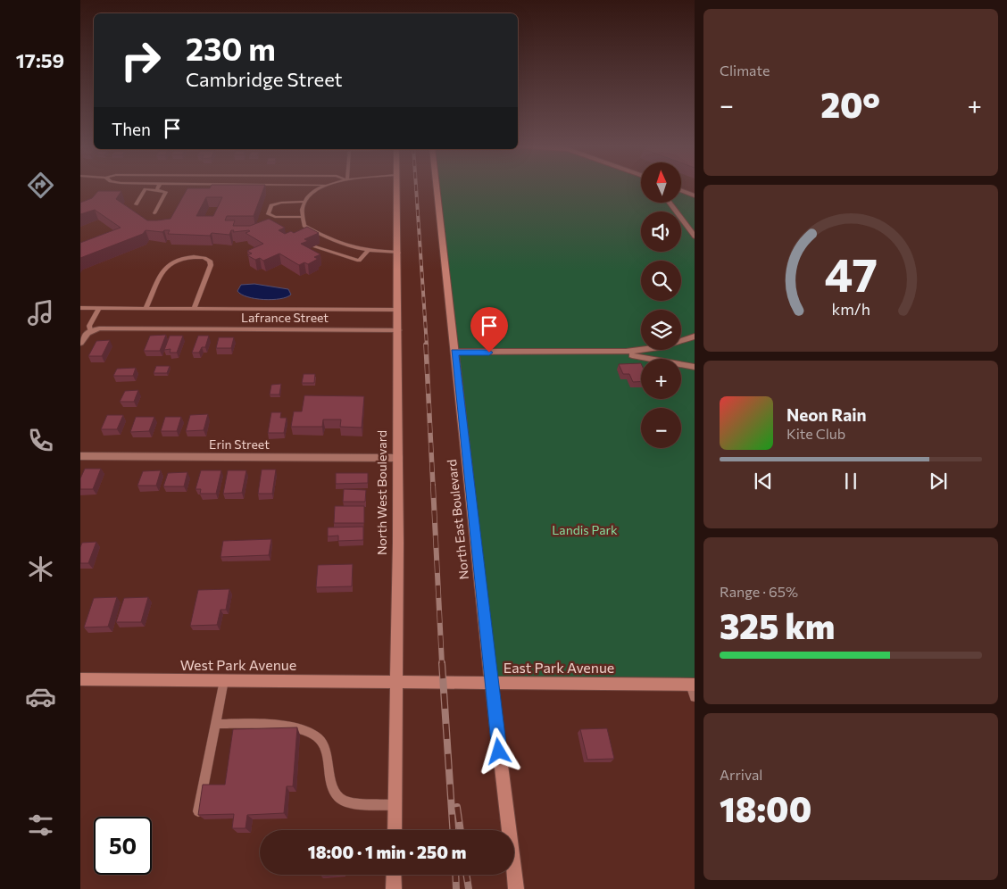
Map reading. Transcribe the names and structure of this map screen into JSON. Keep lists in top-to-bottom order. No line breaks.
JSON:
{"streets":{"main road":["North West Boulevard","North East Boulevard","West Park Avenue","East Park Avenue"],"street":["Lafrance Street","Erin Street"]},"crossings":[["Lafrance Street","North West Boulevard"],["Erin Street","North West Boulevard"],["North West Boulevard","West Park Avenue"],["North West Boulevard","East Park Avenue"],["North East Boulevard","East Park Avenue"],["West Park Avenue","East Park Avenue"]],"parks":["Landis Park"],"north":"top","page":{"tabs":"17:59","tile":["Climate",["Range · 65%","325 km"],["Arrival","18:00"]],"turn":["230 m","Cambridge Street"],"heat":["−","20°","+"],"then":"Then","map_buttons":["+","−"],"song":["Neon Rain","Kite Club"],"limit":"50","trip":"18:00 · 1 min · 250 m","gauge":["47","km/h"]}}
